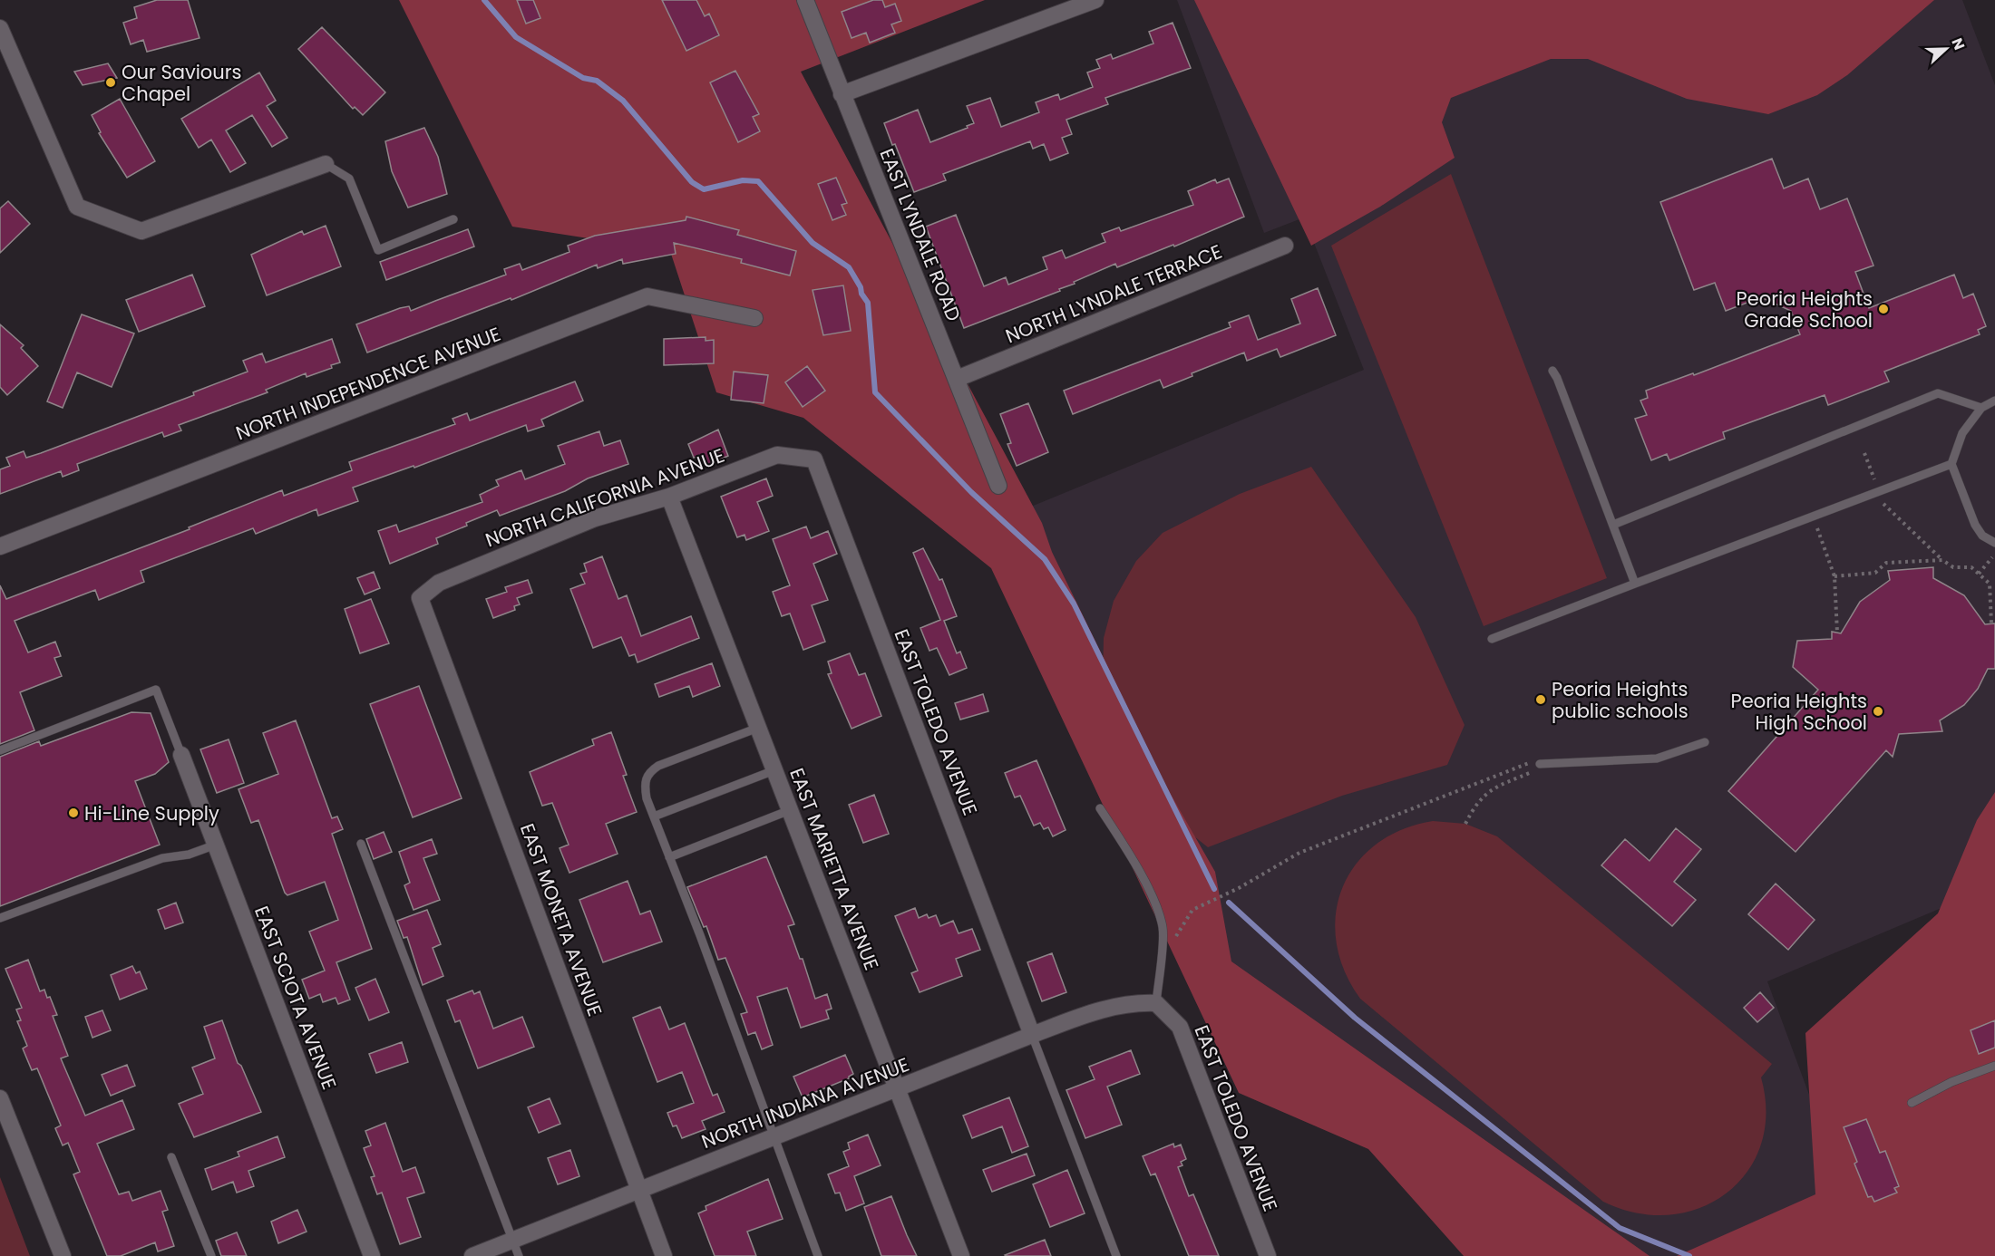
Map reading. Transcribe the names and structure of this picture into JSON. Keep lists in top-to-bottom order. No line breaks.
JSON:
{"streets":{"street":["EAST LYNDALE ROAD","NORTH LYNDALE TERRACE","NORTH INDEPENDENCE AVENUE","NORTH CALIFORNIA AVENUE","EAST TOLEDO AVENUE","EAST MARIETTA AVENUE","EAST MONETA AVENUE","EAST SCIOTA AVENUE","NORTH INDIANA AVENUE"]},"crossings":[["EAST LYNDALE ROAD","NORTH LYNDALE TERRACE"],["NORTH CALIFORNIA AVENUE","EAST TOLEDO AVENUE"],["NORTH CALIFORNIA AVENUE","EAST MARIETTA AVENUE"],["NORTH CALIFORNIA AVENUE","EAST MONETA AVENUE"],["EAST TOLEDO AVENUE","NORTH INDIANA AVENUE"],["EAST MARIETTA AVENUE","NORTH INDIANA AVENUE"],["EAST MONETA AVENUE","NORTH INDIANA AVENUE"]],"places":["Our Saviours Chapel","Peoria Heights Grade School","Peoria Heights public schools","Peoria Heights High School","Hi-Line Supply"],"north":"right"}
